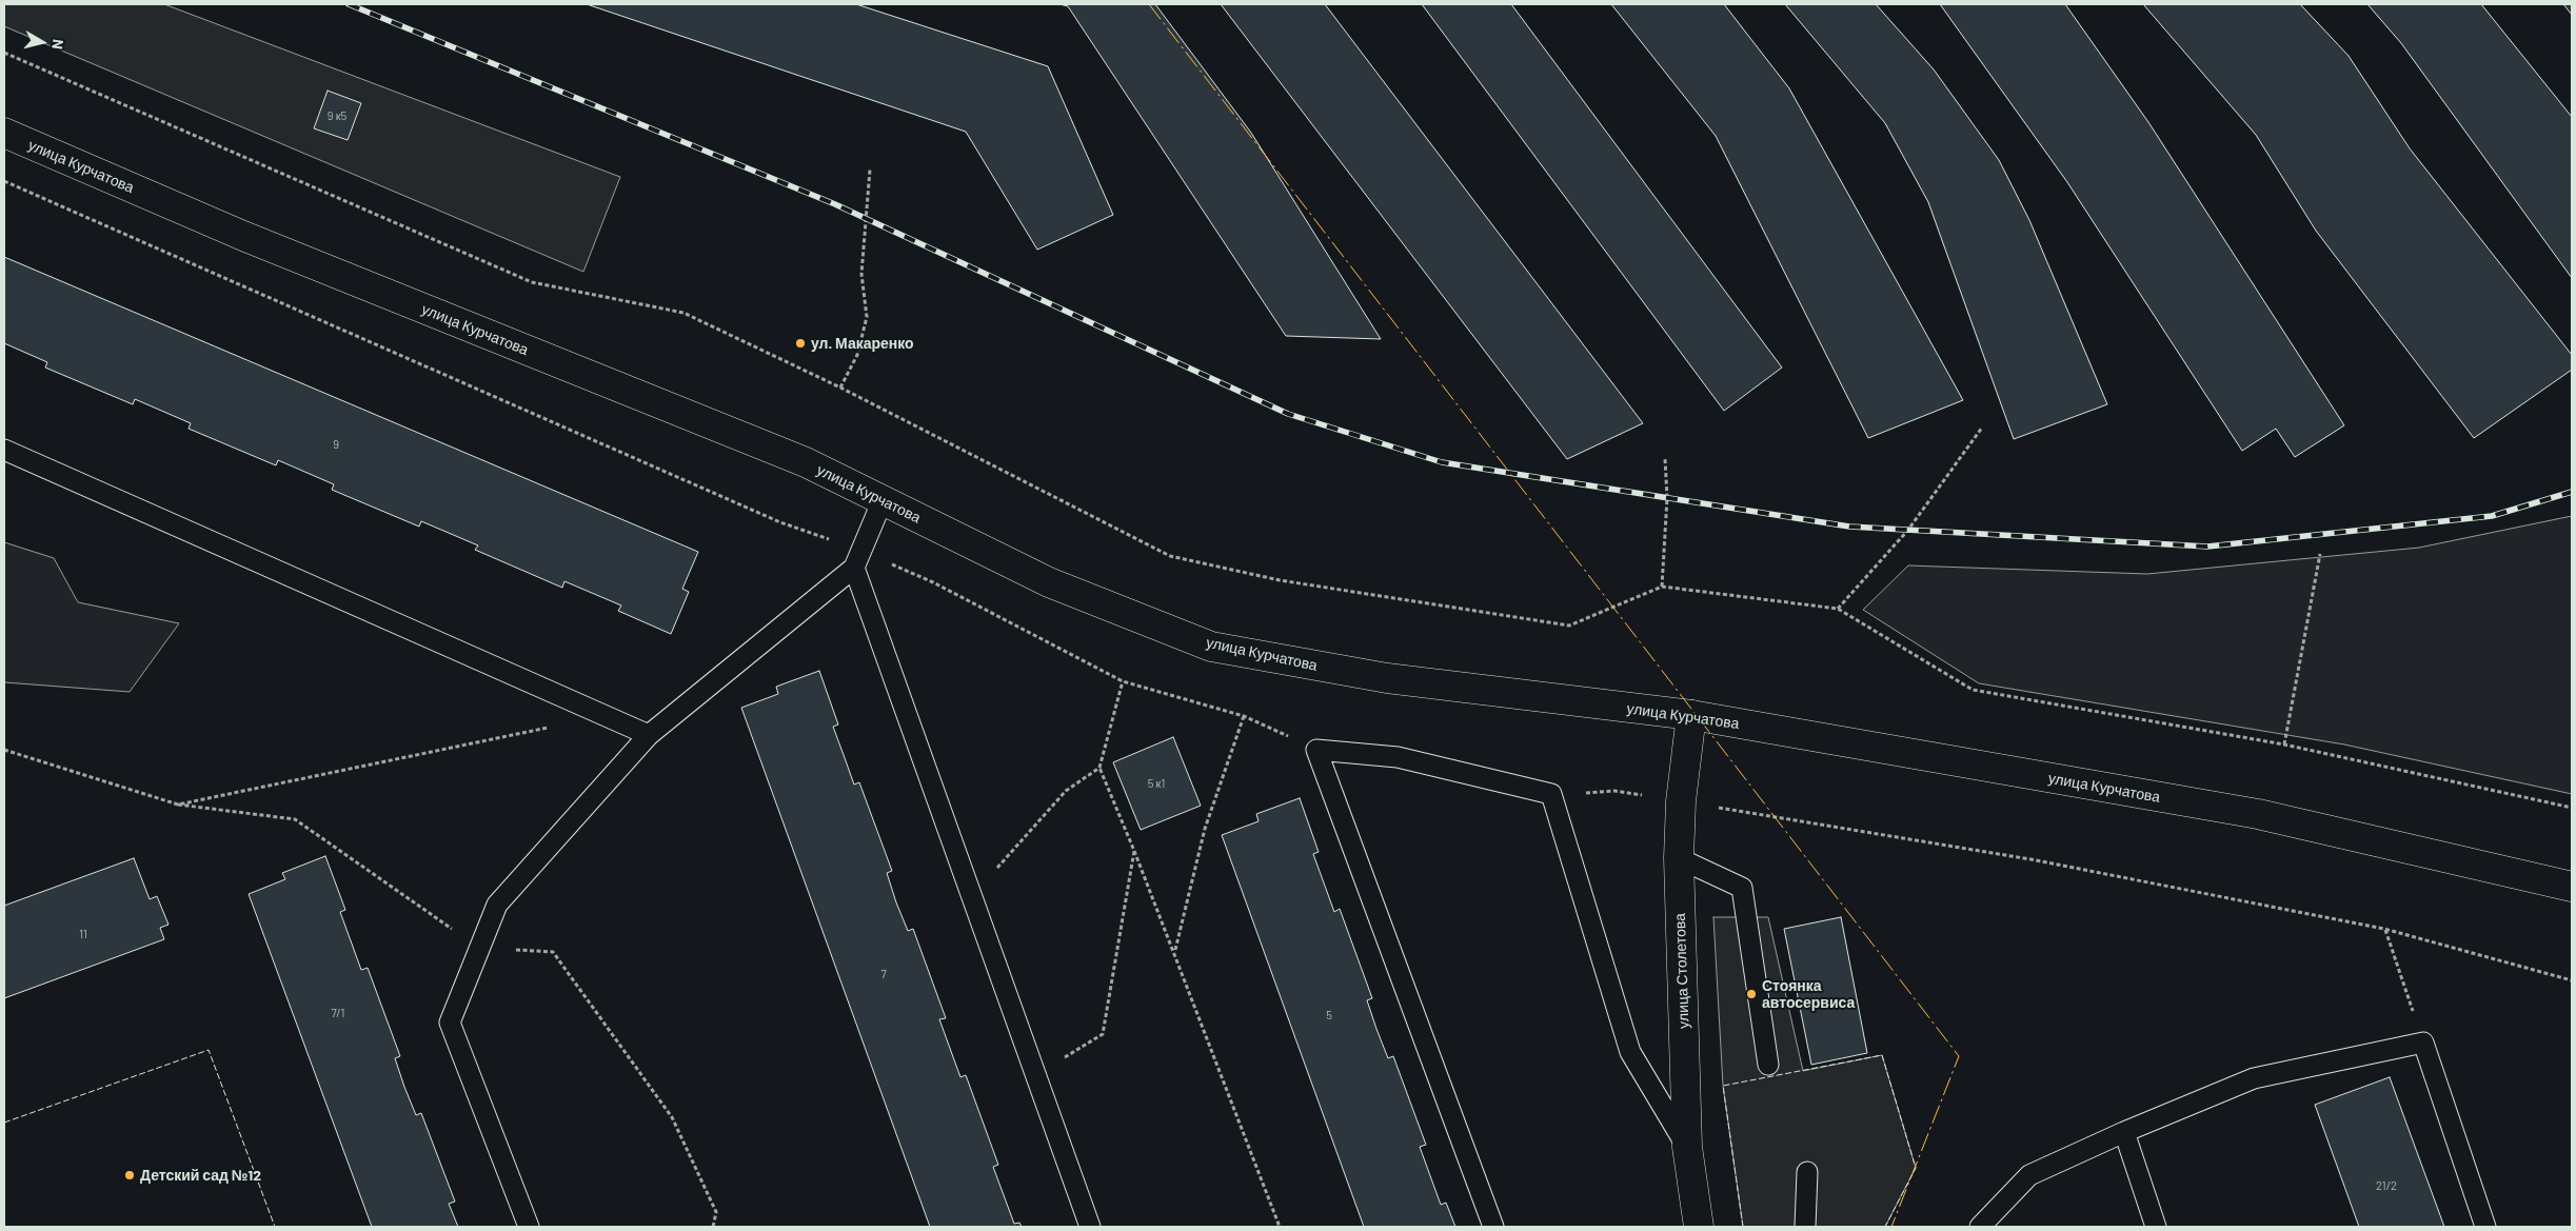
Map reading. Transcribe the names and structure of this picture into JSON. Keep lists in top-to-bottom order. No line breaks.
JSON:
{"streets":{"main road":["улица Курчатова","улица Столетова"]},"crossings":[["улица Курчатова","улица Столетова"]],"places":["ул. Макаренко","Стоянка автосервиса","Детский сад №12"],"house_numbers":["9 к5","9","5 к1","11","7","7/1","5","21/2"],"north":"right"}
